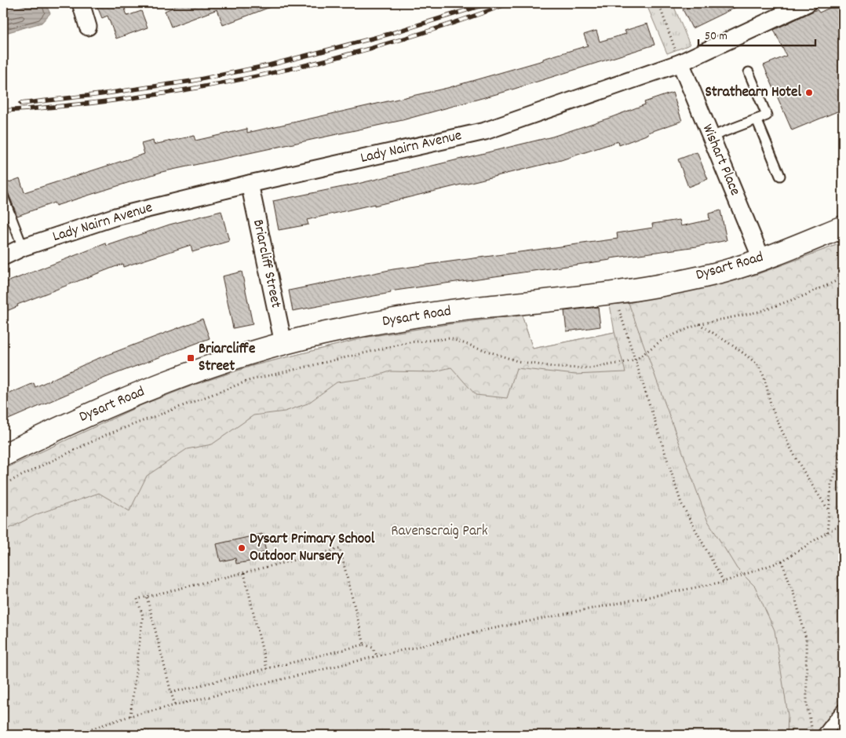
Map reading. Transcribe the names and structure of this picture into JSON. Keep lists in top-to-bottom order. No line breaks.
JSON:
{"streets":{"main road":["Dysart Road"],"street":["Lady Nairn Avenue","Wishart Place","Briarcliff Street"]},"crossings":[["Lady Nairn Avenue","Wishart Place"],["Lady Nairn Avenue","Briarcliff Street"],["Wishart Place","Dysart Road"],["Briarcliff Street","Dysart Road"]],"parks":["Ravenscraig Park"],"places":{"other":["Strathearn Hotel","Dysart Primary School Outdoor Nursery"],"transit":["Briarcliffe Street"]},"scale_bar":"50 m"}
